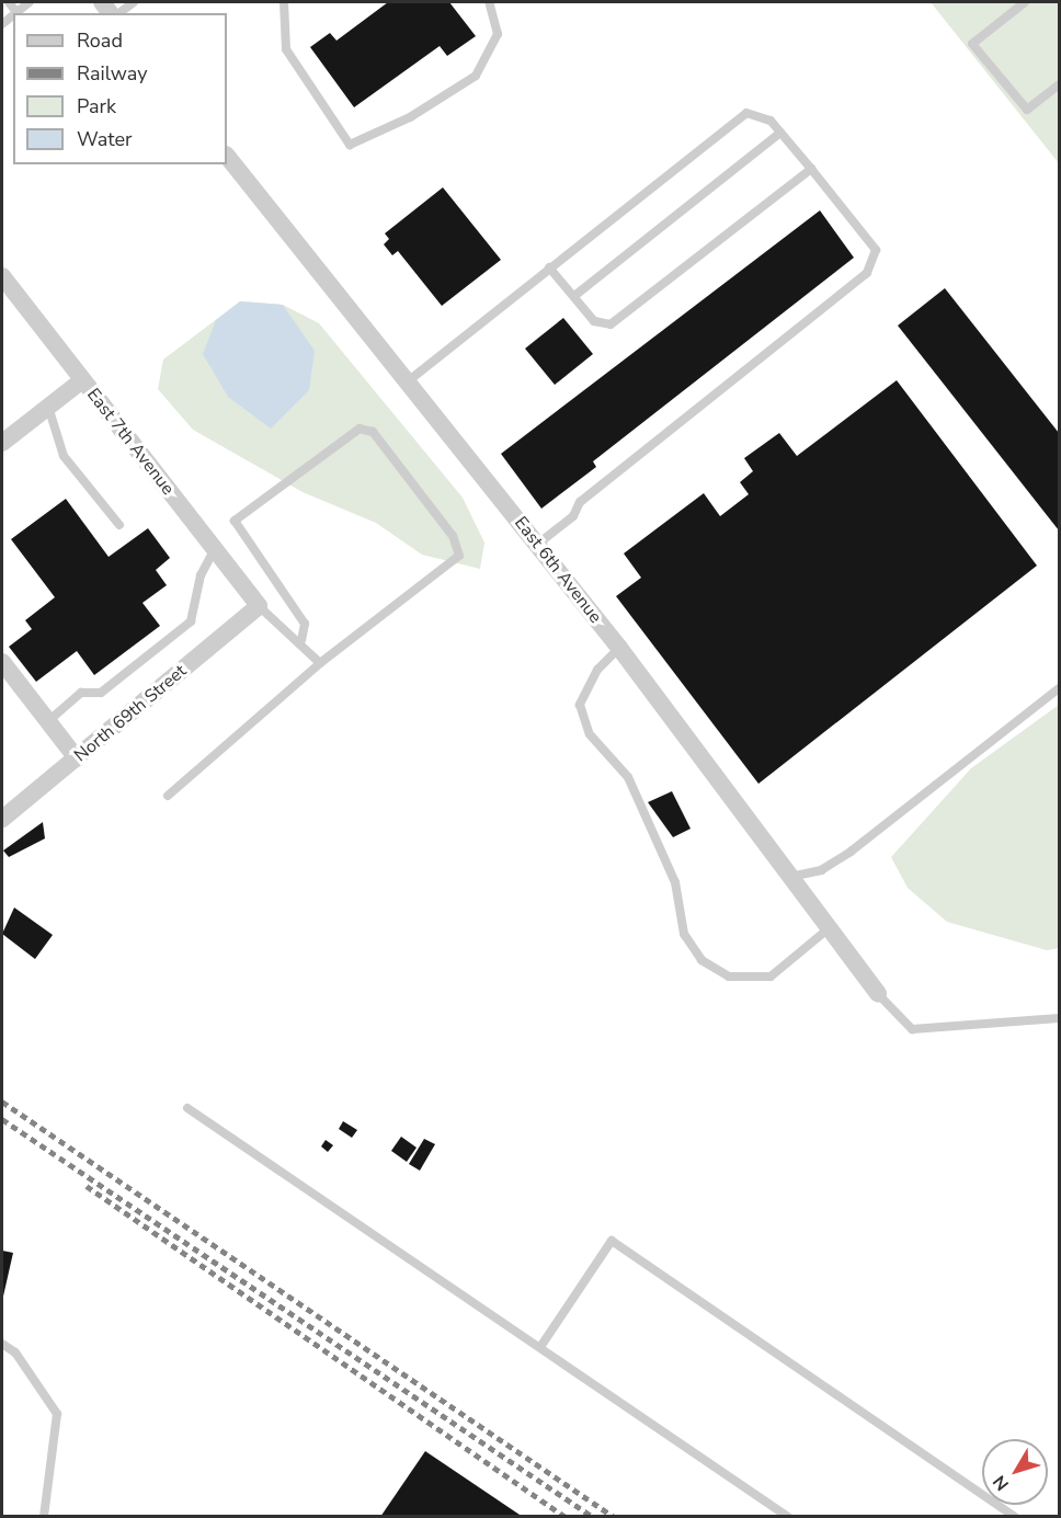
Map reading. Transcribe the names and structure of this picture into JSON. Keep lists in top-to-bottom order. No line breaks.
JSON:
{"streets":{"street":["East 7th Avenue","East 6th Avenue","North 69th Street"]},"crossings":[["East 7th Avenue","North 69th Street"]],"legend":["Road","Railway","Park","Water"],"north":"bottom left"}
